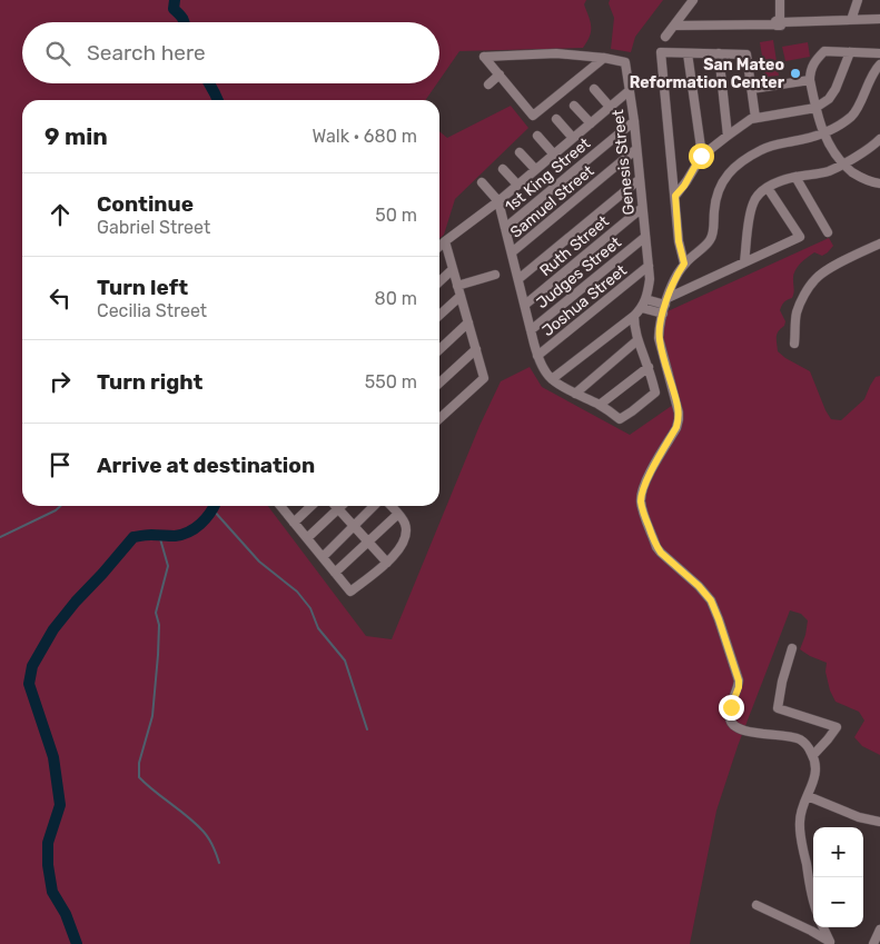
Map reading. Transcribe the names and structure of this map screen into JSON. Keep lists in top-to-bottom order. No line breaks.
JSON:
{"streets":{"street":["Genesis Street","1st King Street","Samuel Street","Ruth Street","Judges Street","Joshua Street"]},"crossings":[["Genesis Street","1st King Street"],["Genesis Street","Samuel Street"],["Genesis Street","Ruth Street"],["Genesis Street","Judges Street"],["Genesis Street","Joshua Street"]],"places":["San Mateo Reformation Center"],"page":{"search":"Search here","heading":["9 min","Walk · 680 m"],"list":[["Continue","Gabriel Street","50 m"],["Turn left","Cecilia Street","80 m"],["Turn right","550 m"],"Arrive at destination"],"map_buttons":["+","−"]}}
